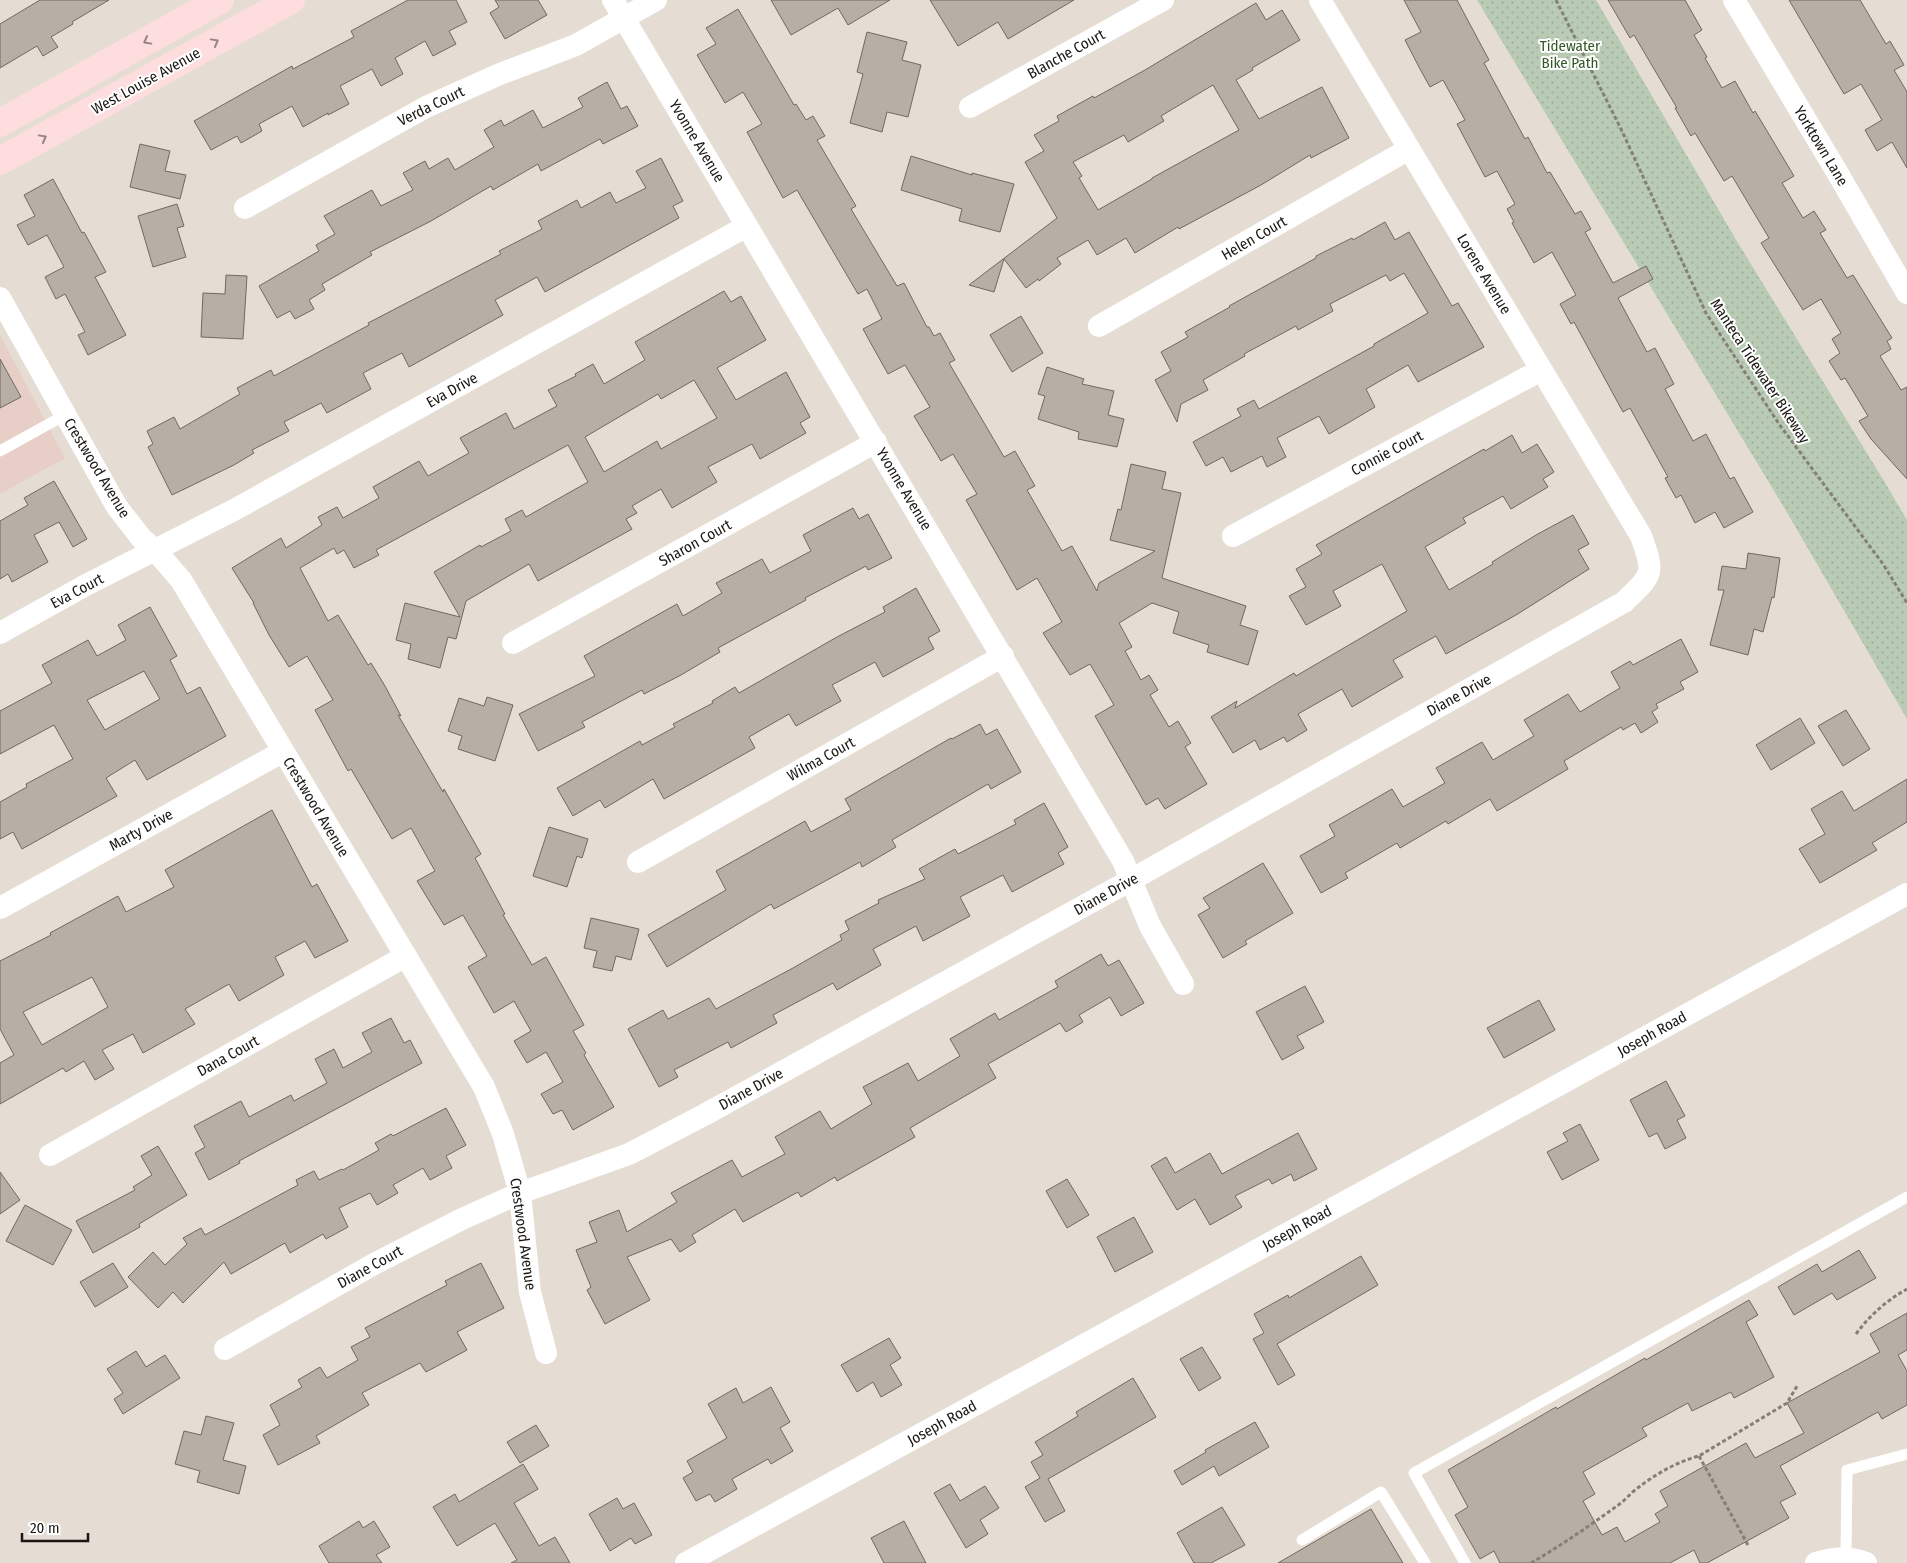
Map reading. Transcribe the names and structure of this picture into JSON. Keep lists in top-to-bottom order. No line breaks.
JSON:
{"streets":{"main road":["West Louise Avenue"],"street":["Blanche Court","Verda Court","Yvonne Avenue","Yorktown Lane","Helen Court","Lorene Avenue","Eva Drive","Connie Court","Crestwood Avenue","Sharon Court","Eva Court","Diane Drive","Wilma Court","Marty Drive","Joseph Road","Dana Court","Diane Court"],"path":["Manteca Tidewater Bikeway"]},"crossings":[["Verda Court","Yvonne Avenue"],["Yvonne Avenue","Eva Drive"],["Yvonne Avenue","Sharon Court"],["Yvonne Avenue","Diane Drive"],["Yvonne Avenue","Wilma Court"],["Helen Court","Lorene Avenue"],["Lorene Avenue","Connie Court"],["Lorene Avenue","Diane Drive"],["Eva Drive","Crestwood Avenue"],["Eva Drive","Eva Court"],["Crestwood Avenue","Eva Court"],["Crestwood Avenue","Diane Drive"],["Crestwood Avenue","Marty Drive"],["Crestwood Avenue","Dana Court"],["Crestwood Avenue","Diane Court"],["Diane Drive","Diane Court"]],"parks":["Tidewater Bike Path"],"scale_bar":"20 m"}
